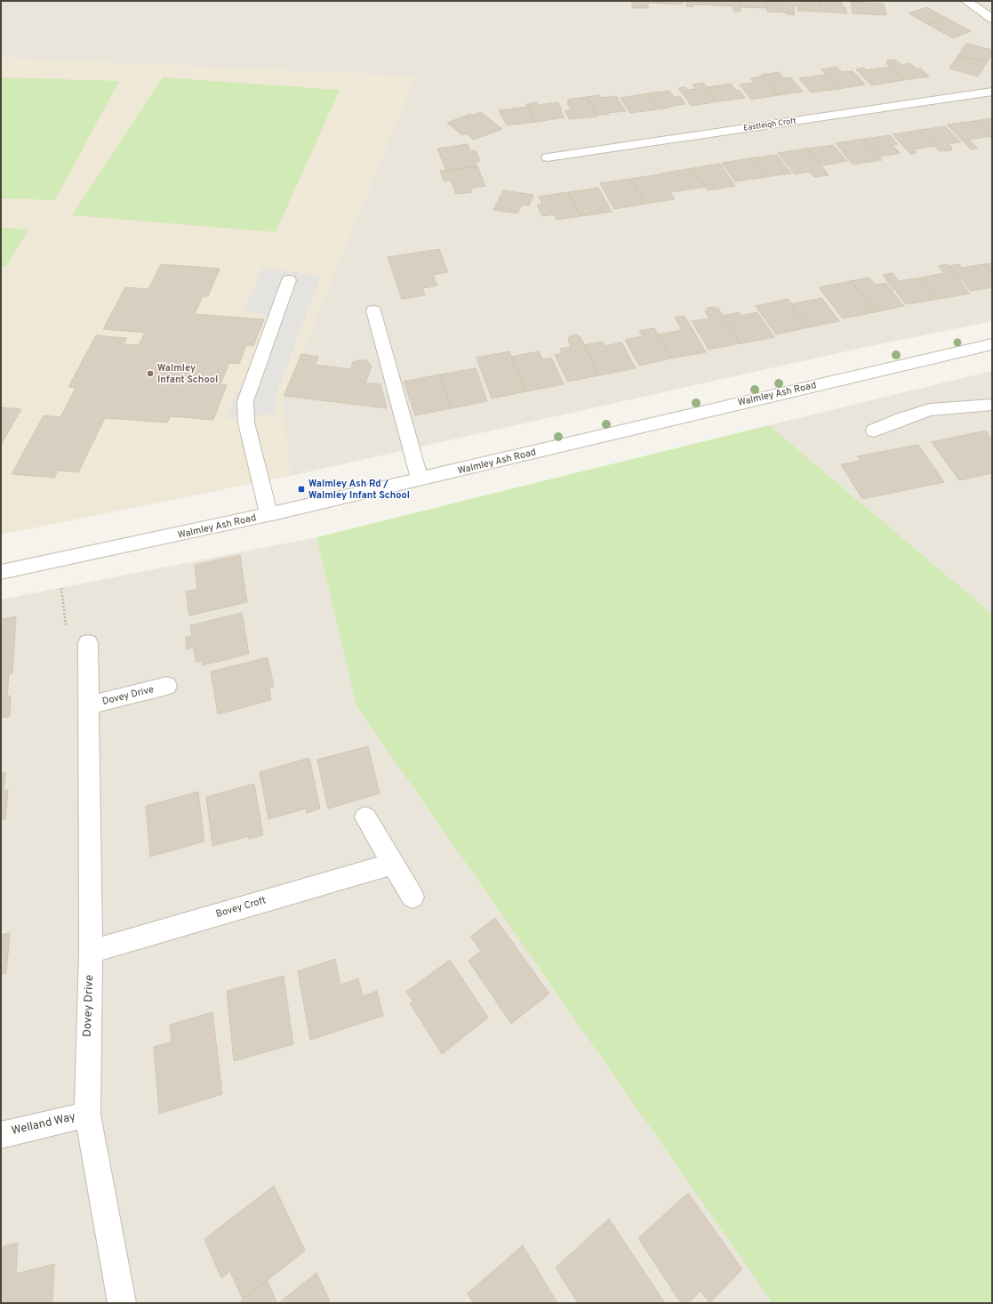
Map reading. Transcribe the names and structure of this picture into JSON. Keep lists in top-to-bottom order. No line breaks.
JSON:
{"streets":{"street":["Eastleigh Croft","Walmley Ash Road","Dovey Drive","Bovey Croft","Welland Way"]},"crossings":[["Dovey Drive","Bovey Croft"],["Dovey Drive","Welland Way"]],"places":{"other":["Walmley Infant School"],"transit":["Walmley Ash Rd / Walmley Infant School"]}}
